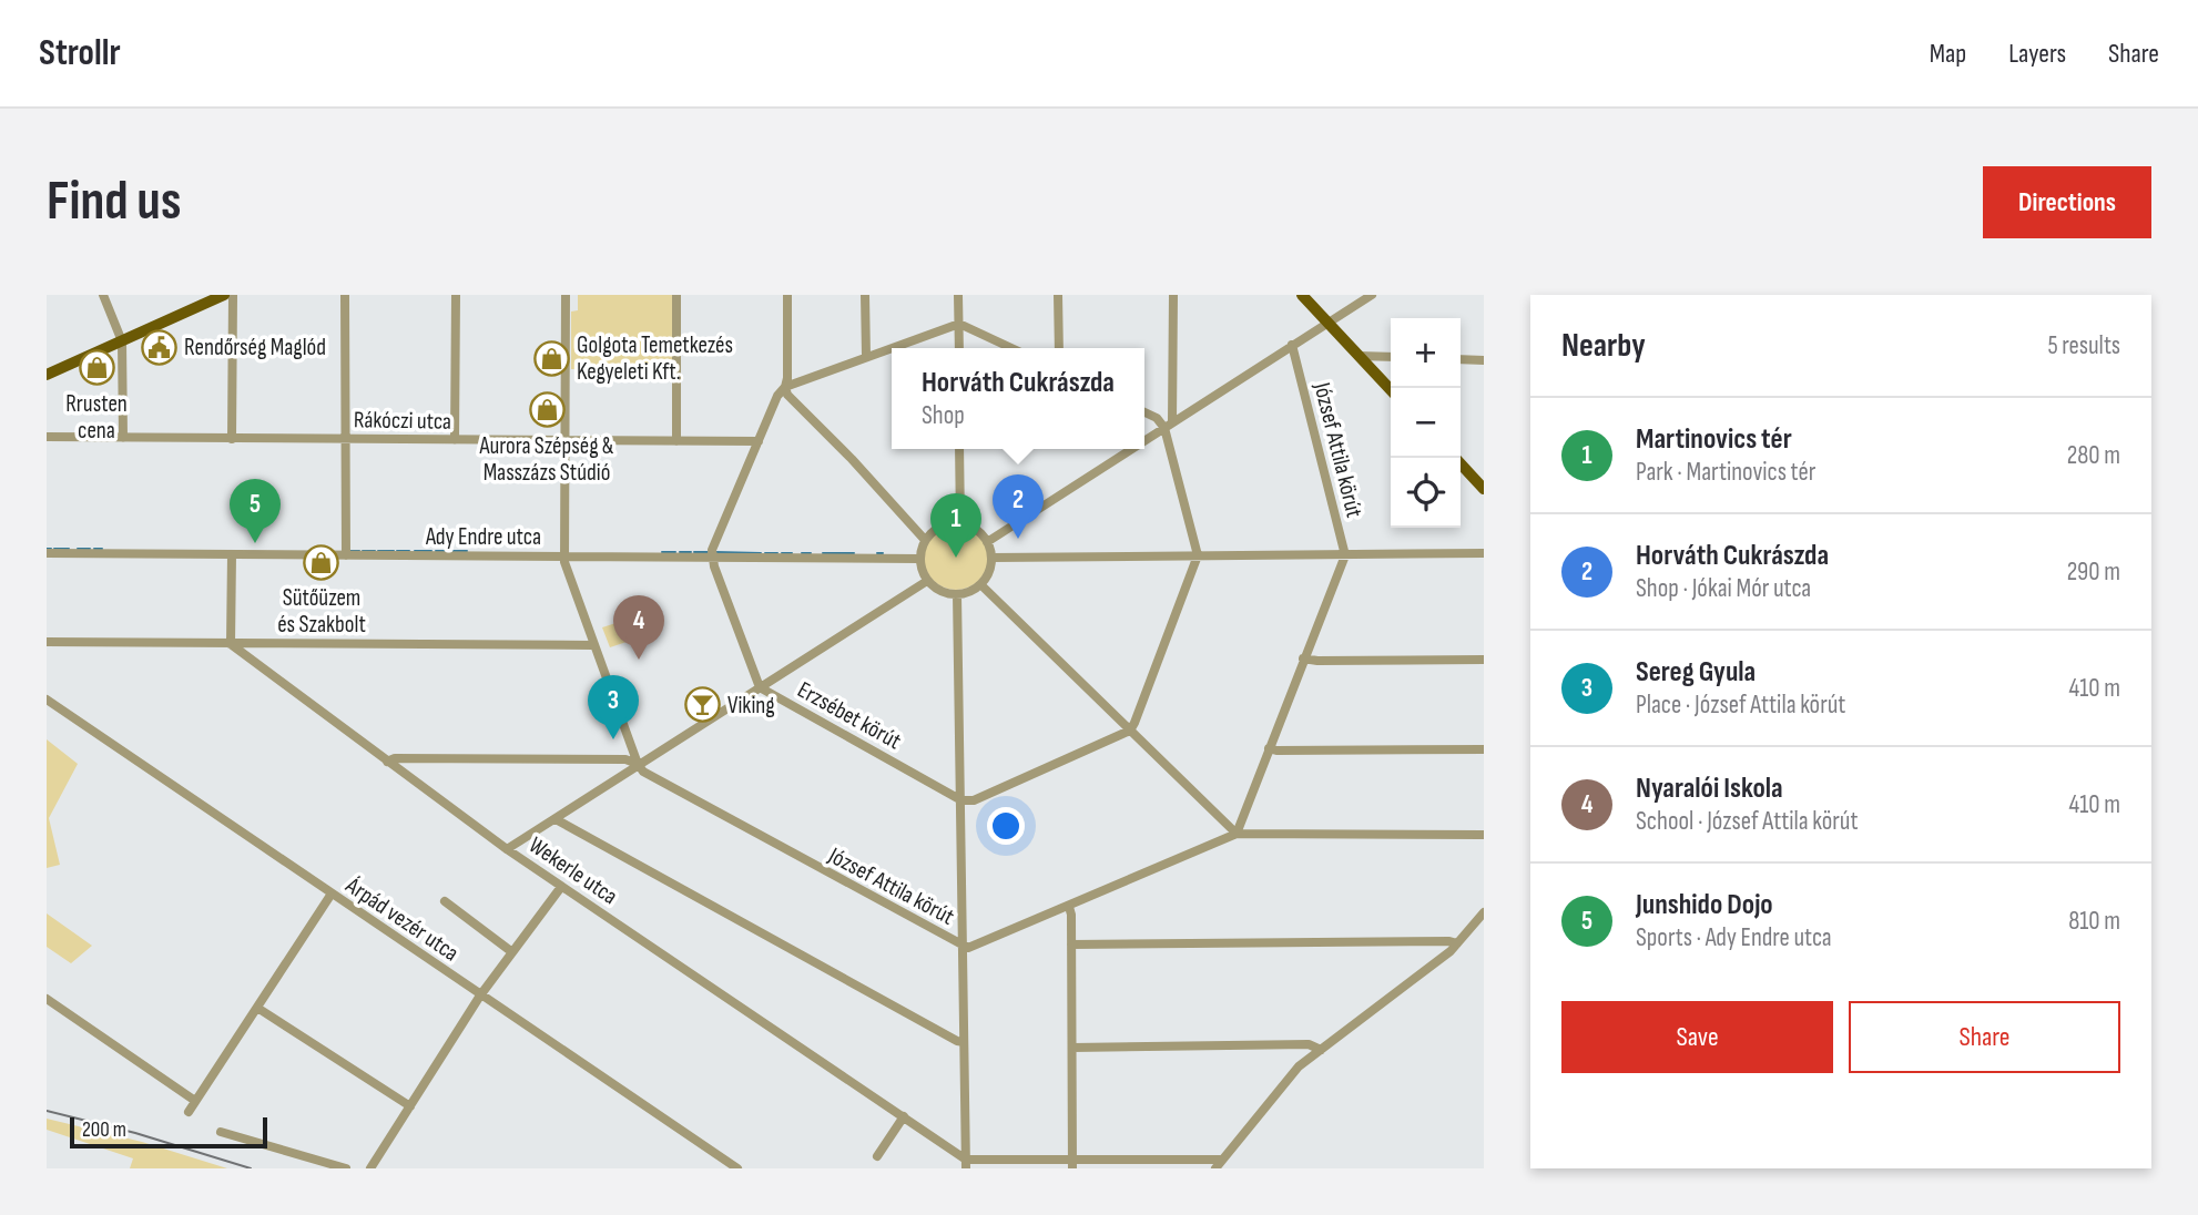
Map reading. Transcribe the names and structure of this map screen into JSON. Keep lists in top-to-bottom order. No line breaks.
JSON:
{"streets":{"street":["Rákóczi utca","József Attila körút","Ady Endre utca","Erzsébet körút","Wekerle utca","Árpád vezér utca"]},"places":{"public building":["Rendőrség Maglód"],"shop":["Golgota Temetkezés Kegyeleti Kft.","Rrusten cena","Aurora Szépség & Masszázs Stúdió","Sütőüzem és Szakbolt"],"bar":["Viking"]},"scale_bar":"200 m","page":{"header":"Strollr","nav":["Map","Layers","Share"],"buttons":["Directions",["Save","Share"]],"title":"Find us","heading":["Nearby","5 results"],"map_buttons":["+","−"],"popup":["Horváth Cukrászda","Shop"],"list":[{"mark":"1","name":"Martinovics tér","note":"Park · Martinovics tér","value":"280 m"},{"mark":"2","name":"Horváth Cukrászda","note":"Shop · Jókai Mór utca","value":"290 m"},{"mark":"3","name":"Sereg Gyula","note":"Place · József Attila körút","value":"410 m"},{"mark":"4","name":"Nyaralói Iskola","note":"School · József Attila körút","value":"410 m"},{"mark":"5","name":"Junshido Dojo","note":"Sports · Ady Endre utca","value":"810 m"}],"pins":["2","5","1","4","3"],"scale":"200 m"}}
